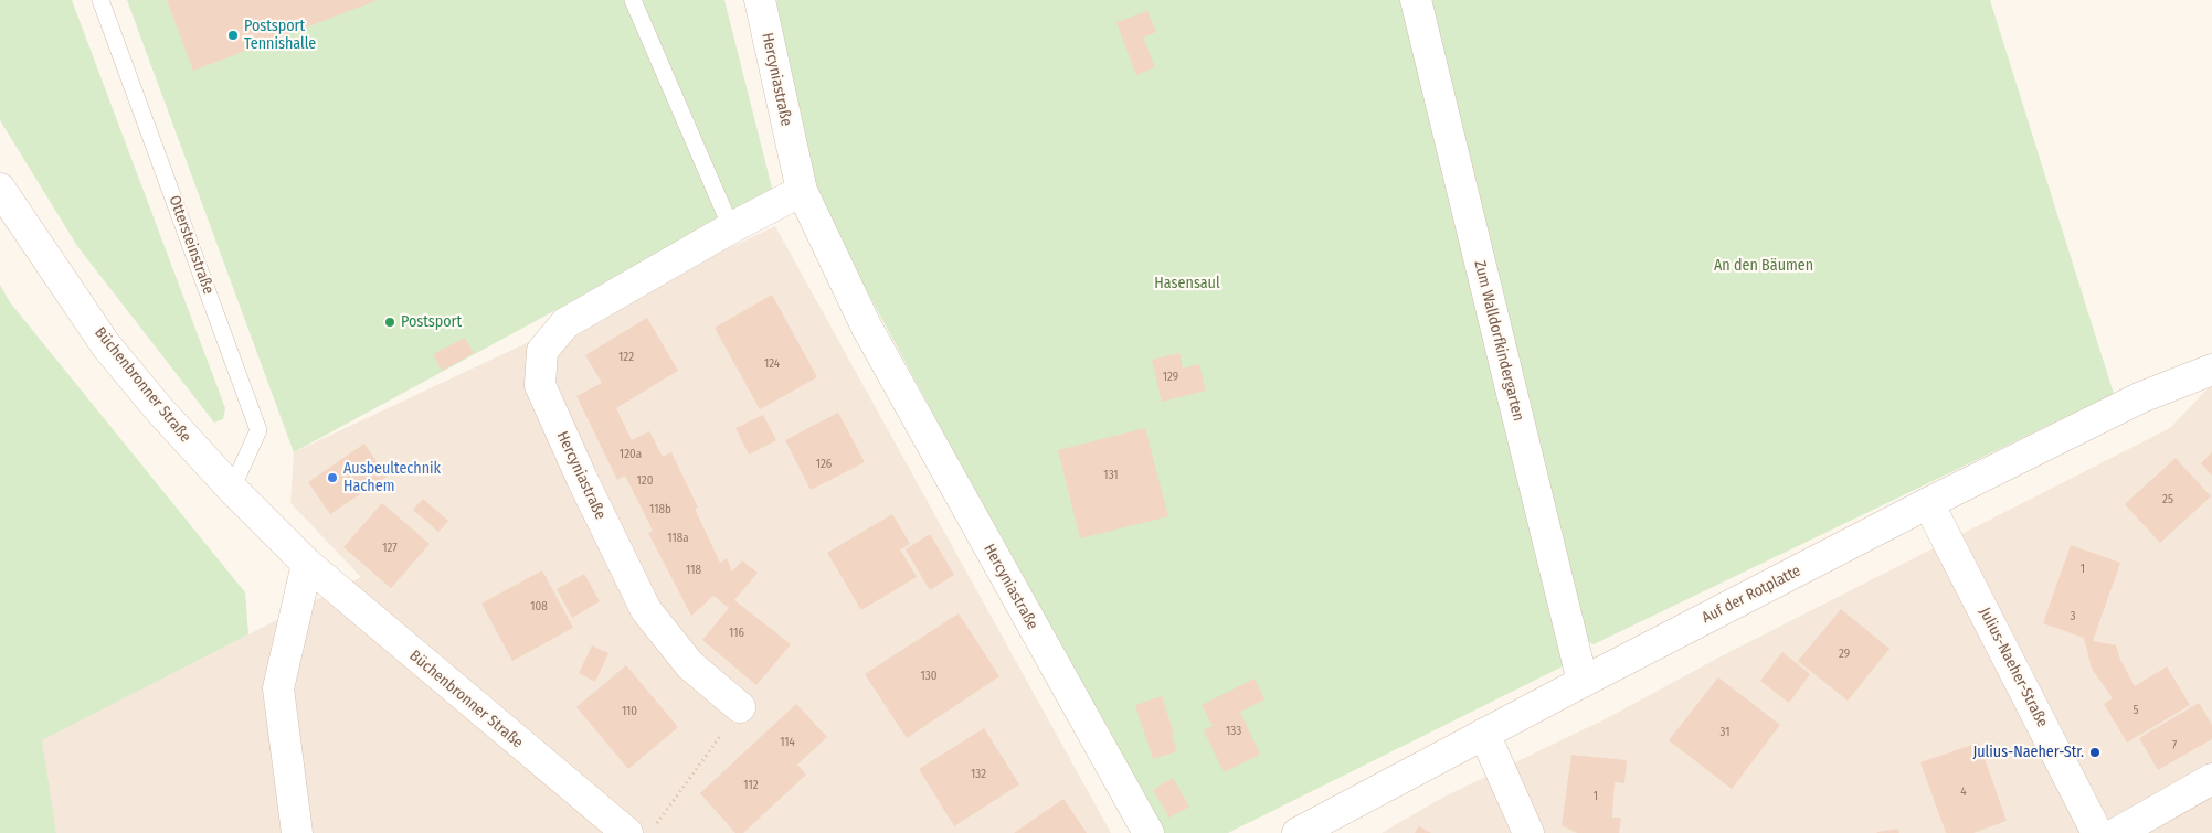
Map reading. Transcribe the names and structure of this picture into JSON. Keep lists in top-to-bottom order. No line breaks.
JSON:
{"streets":{"street":["Hercyniastraße","Zum Walldorfkindergarten","Büchenbronner Straße","Auf der Rotplatte","Julius-Naeher-Straße"],"lane":["Ottersteinstraße"]},"crossings":[["Ottersteinstraße","Büchenbronner Straße"],["Zum Walldorfkindergarten","Auf der Rotplatte"],["Auf der Rotplatte","Julius-Naeher-Straße"]],"parks":["An den Bäumen","Hasensaul"],"places":["Postsport Tennishalle","Postsport","Ausbeultechnik Hachem","Julius-Naeher-Str."],"house_numbers":["122","124","129","120a","126","131","120","25","118b","118a","127","1","118","108","3","116","29","130","5","110","133","31","114","7","132","112","4","1"]}
